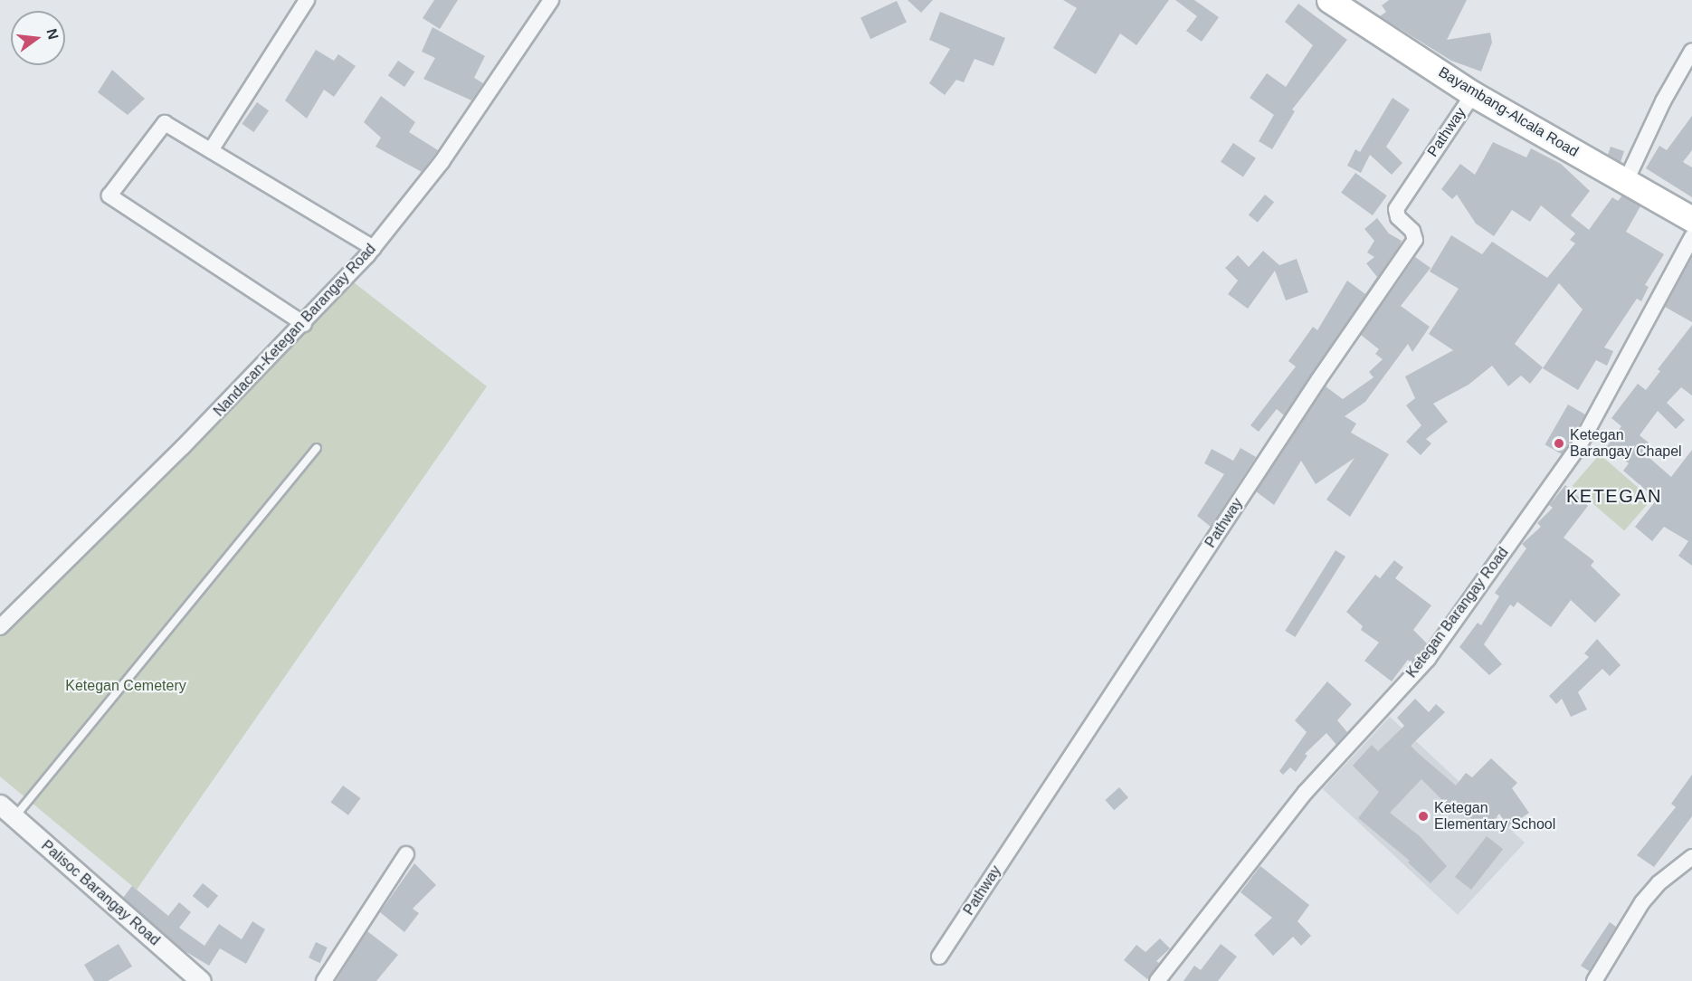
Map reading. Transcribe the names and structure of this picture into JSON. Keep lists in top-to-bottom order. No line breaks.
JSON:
{"streets":{"main road":["Bayambang-Alcala Road"],"street":["Pathway","Nandacan-Ketegan Barangay Road","Ketegan Barangay Road","Palisoc Barangay Road"]},"crossings":[["Bayambang-Alcala Road","Pathway"]],"districts":["KETEGAN"],"parks":["Ketegan Cemetery"],"places":["Ketegan Barangay Chapel","Ketegan Elementary School"],"north":"right"}
